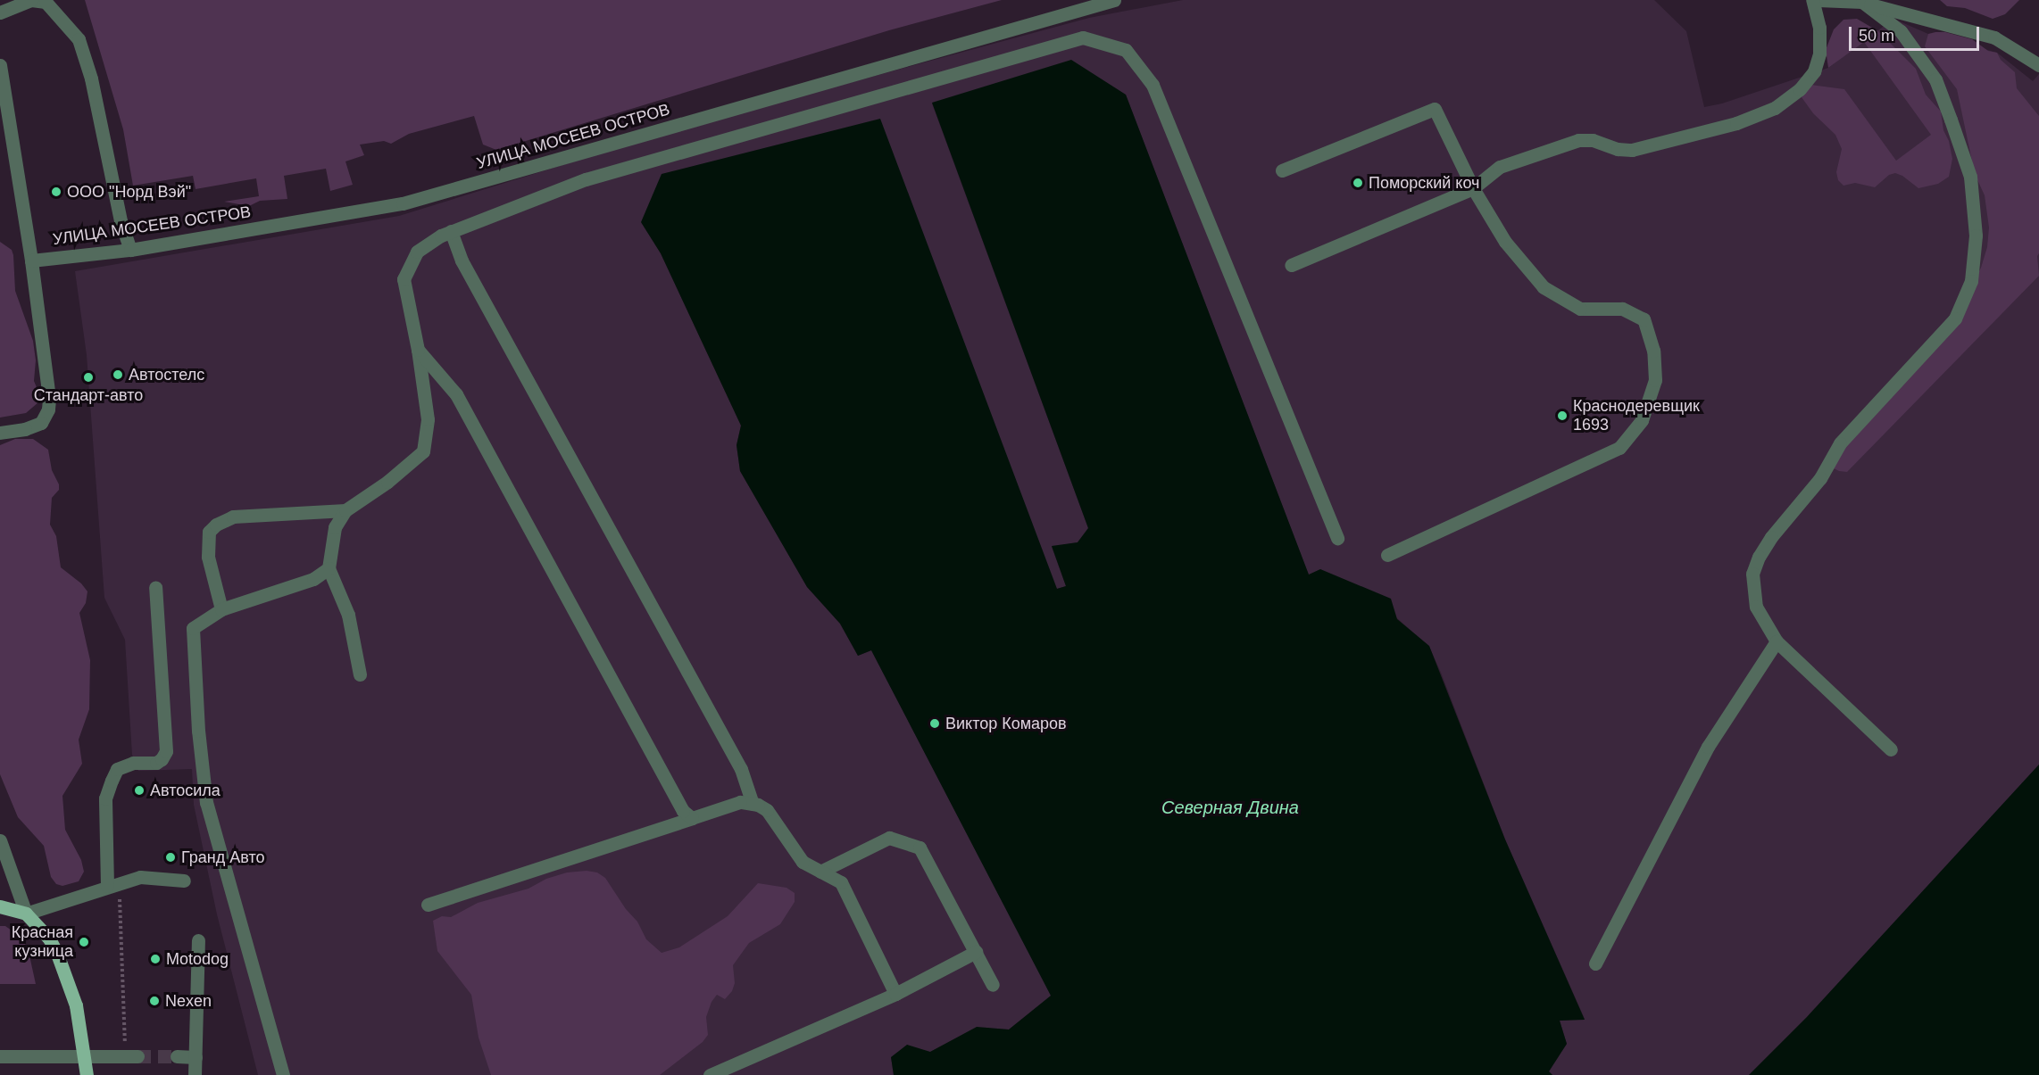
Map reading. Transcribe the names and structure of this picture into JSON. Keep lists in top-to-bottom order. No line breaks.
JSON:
{"streets":{"street":["УЛИЦА МОСЕЕВ ОСТРОВ"]},"water":["Северная Двина"],"places":["Поморский коч","ООО \"Норд Вэй\"","Автостелс","Стандарт-авто","Краснодеревщик 1693","Виктор Комаров","Автосила","Гранд Авто","Красная кузница","Motodog","Nexen"],"scale_bar":"50 m"}
